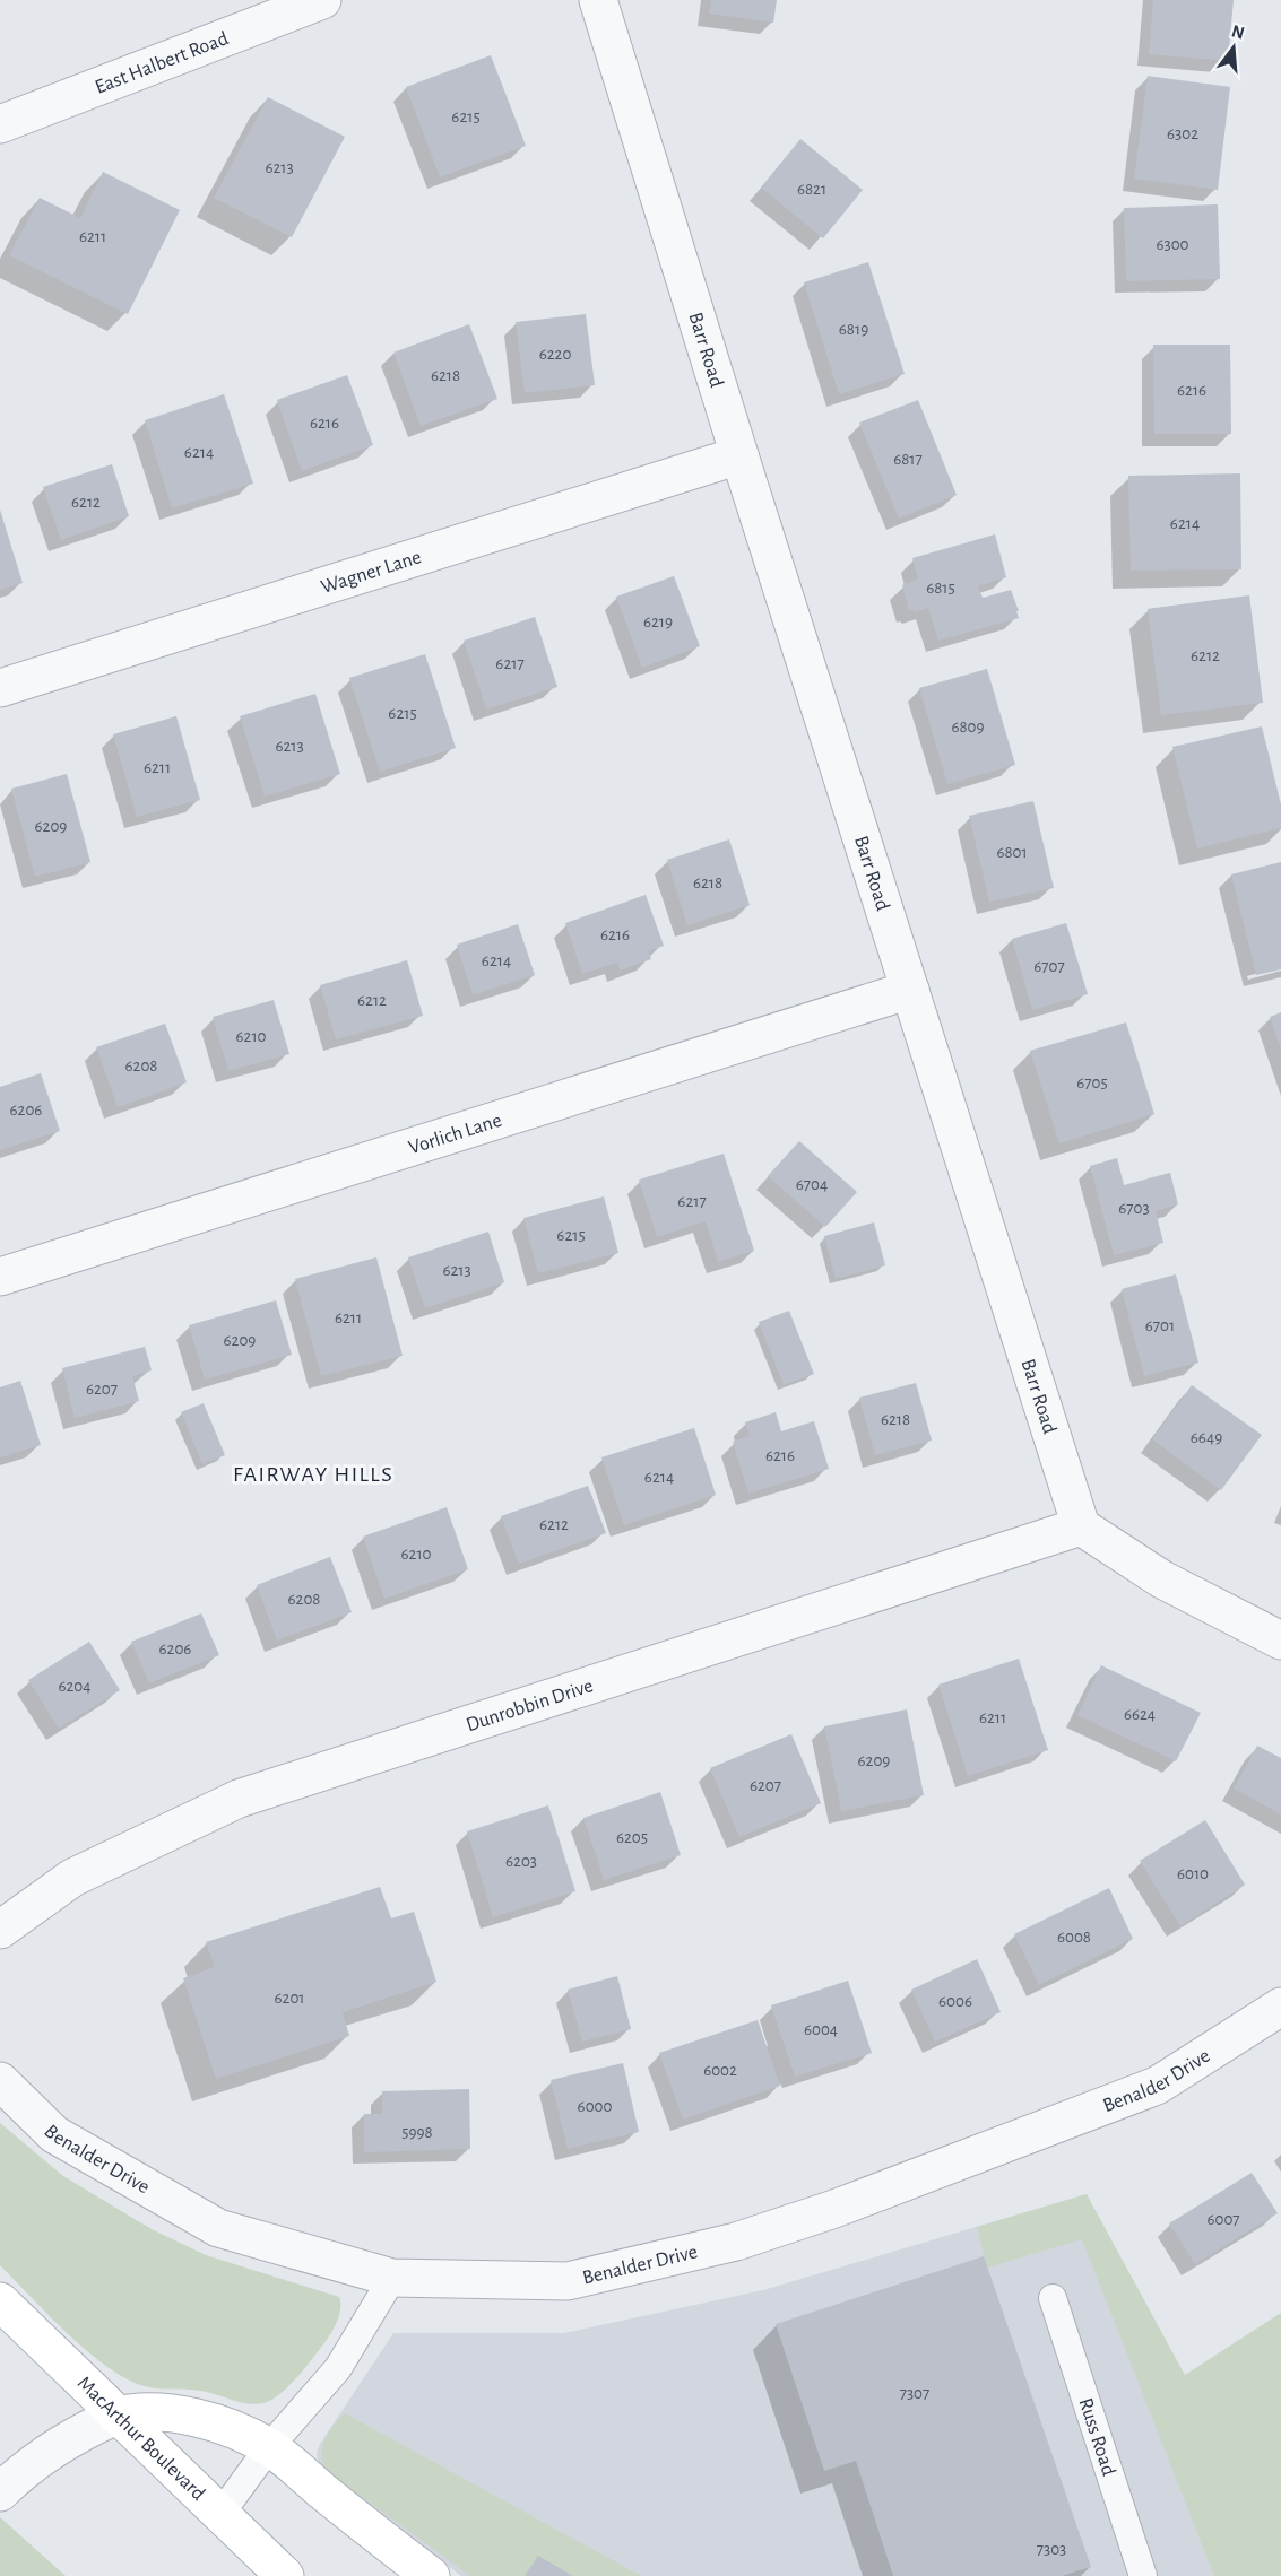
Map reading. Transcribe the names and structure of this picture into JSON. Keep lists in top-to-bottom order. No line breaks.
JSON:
{"streets":{"main road":["MacArthur Boulevard"],"street":["East Halbert Road","Barr Road","Wagner Lane","Vorlich Lane","Dunrobbin Drive","Benalder Drive"],"lane":["Russ Road"]},"crossings":[["Barr Road","Wagner Lane"],["Barr Road","Vorlich Lane"],["Barr Road","Dunrobbin Drive"]],"districts":["FAIRWAY HILLS"],"house_numbers":["6215","6302","6213","6821","6211","6300","6819","6220","6218","6216","6216","6214","6817","6212","6214","6815","6219","6212","6217","6215","6809","6213","6211","6209","6801","6218","6216","6214","6707","6212","6210","6208","6705","6206","6704","6217","6703","6215","6213","6211","6701","6209","6207","6218","6649","6216","6214","6212","6210","6208","6206","6204","6624","6211","6209","6207","6205","6203","6010","6008","6201","6006","6004","6002","6000","5998","6007","7307","7303"],"north":"top"}
